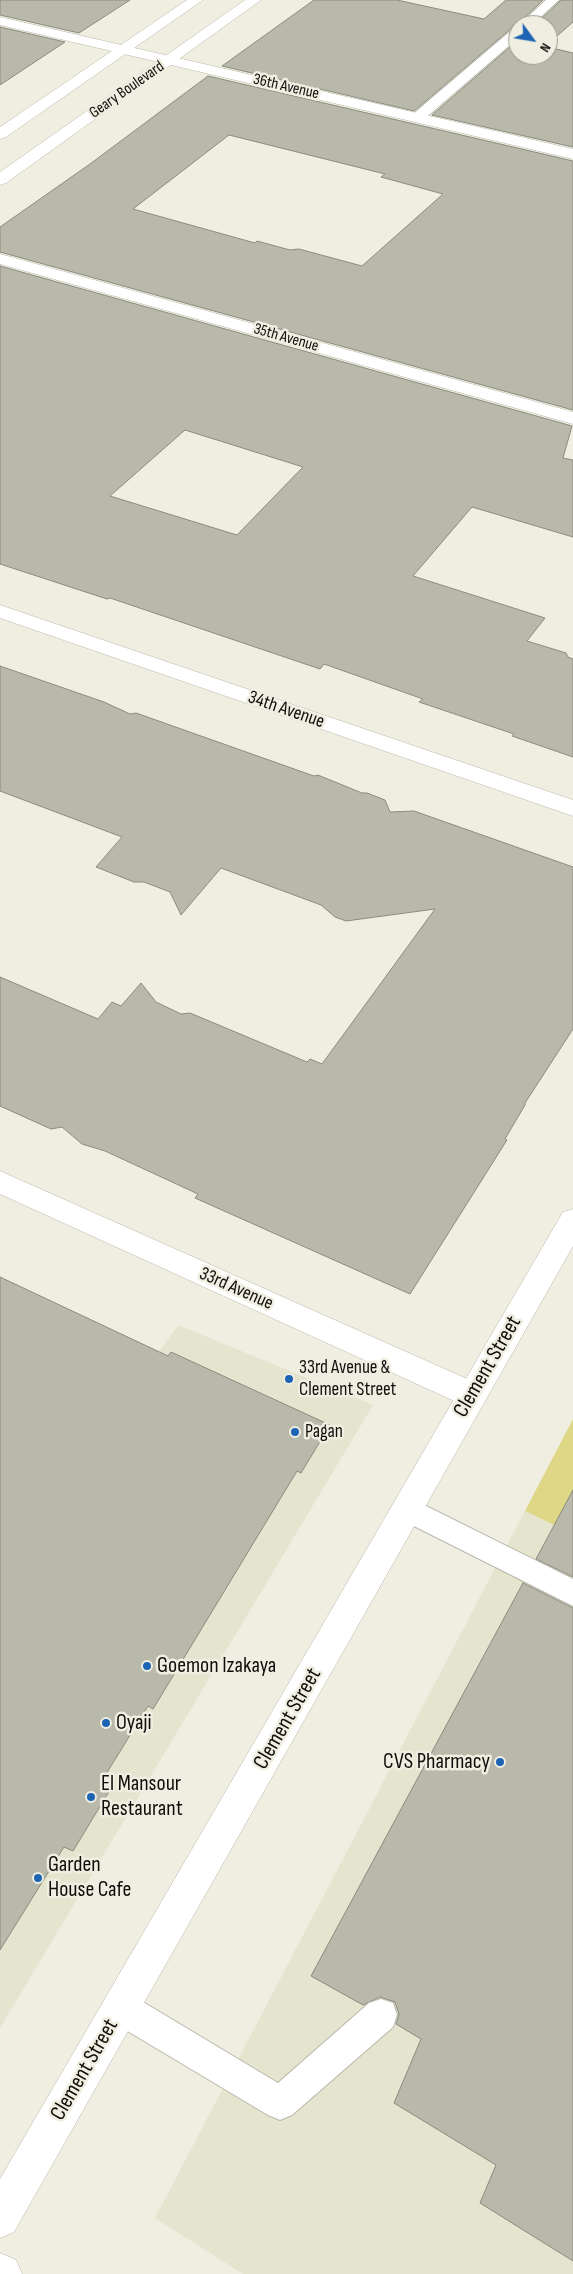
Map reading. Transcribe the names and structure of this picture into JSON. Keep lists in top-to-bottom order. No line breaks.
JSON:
{"streets":{"street":["36th Avenue","Geary Boulevard","35th Avenue","34th Avenue","33rd Avenue","Clement Street"]},"crossings":[["36th Avenue","Geary Boulevard"],["33rd Avenue","Clement Street"]],"places":["33rd Avenue & Clement Street","Pagan","Goemon Izakaya","Oyaji","CVS Pharmacy","El Mansour Restaurant","Garden House Cafe"],"north":"bottom right"}
